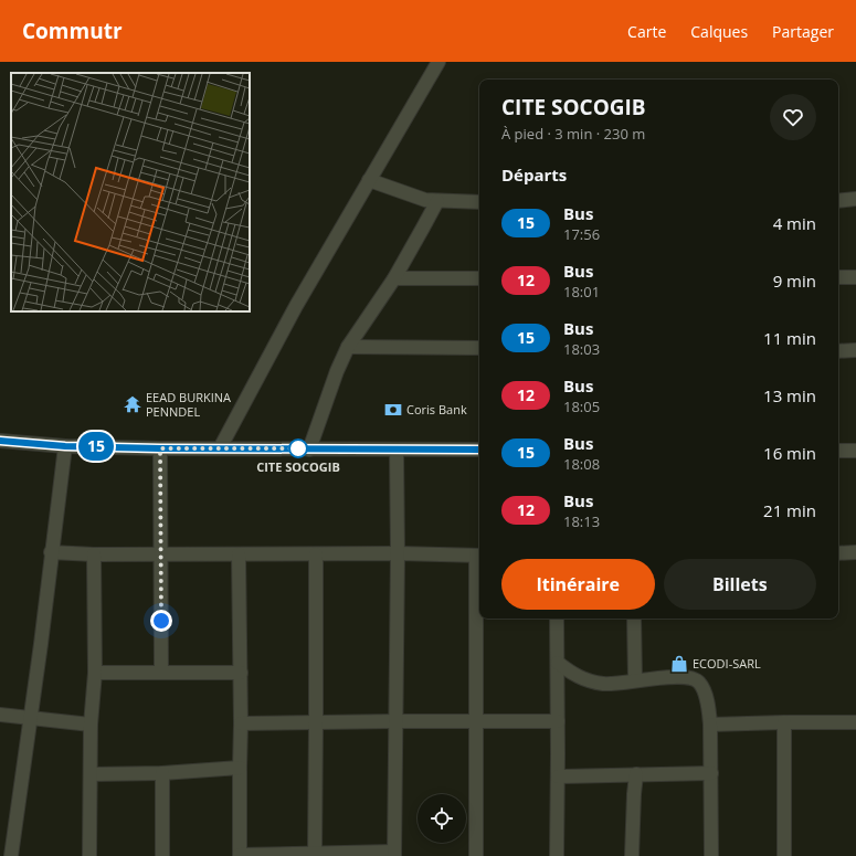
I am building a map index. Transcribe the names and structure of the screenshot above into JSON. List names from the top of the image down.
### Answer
{
  "places": {
    "temple": ["EEAD BURKINA PENNDEL"],
    "bank": ["Coris Bank"],
    "other": ["CITE SOCOGIB"],
    "shop": ["ECODI-SARL"]
  },
  "lines": ["bus line 15"],
  "page": {
    "header": "Commutr",
    "nav": ["Carte", "Calques", "Partager"],
    "on_map": "15",
    "heading": [
      ["CITE SOCOGIB", "À pied · 3 min · 230 m"],
      "Départs"
    ],
    "list": [
      {
        "mark": "15",
        "name": "Bus",
        "note": "17:56",
        "value": "4 min"
      },
      {
        "mark": "12",
        "name": "Bus",
        "note": "18:01",
        "value": "9 min"
      },
      {
        "mark": "15",
        "name": "Bus",
        "note": "18:03",
        "value": "11 min"
      },
      {
        "mark": "12",
        "name": "Bus",
        "note": "18:05",
        "value": "13 min"
      },
      {
        "mark": "15",
        "name": "Bus",
        "note": "18:08",
        "value": "16 min"
      },
      {
        "mark": "12",
        "name": "Bus",
        "note": "18:13",
        "value": "21 min"
      }
    ],
    "buttons": ["Itinéraire", "Billets"]
  }
}
